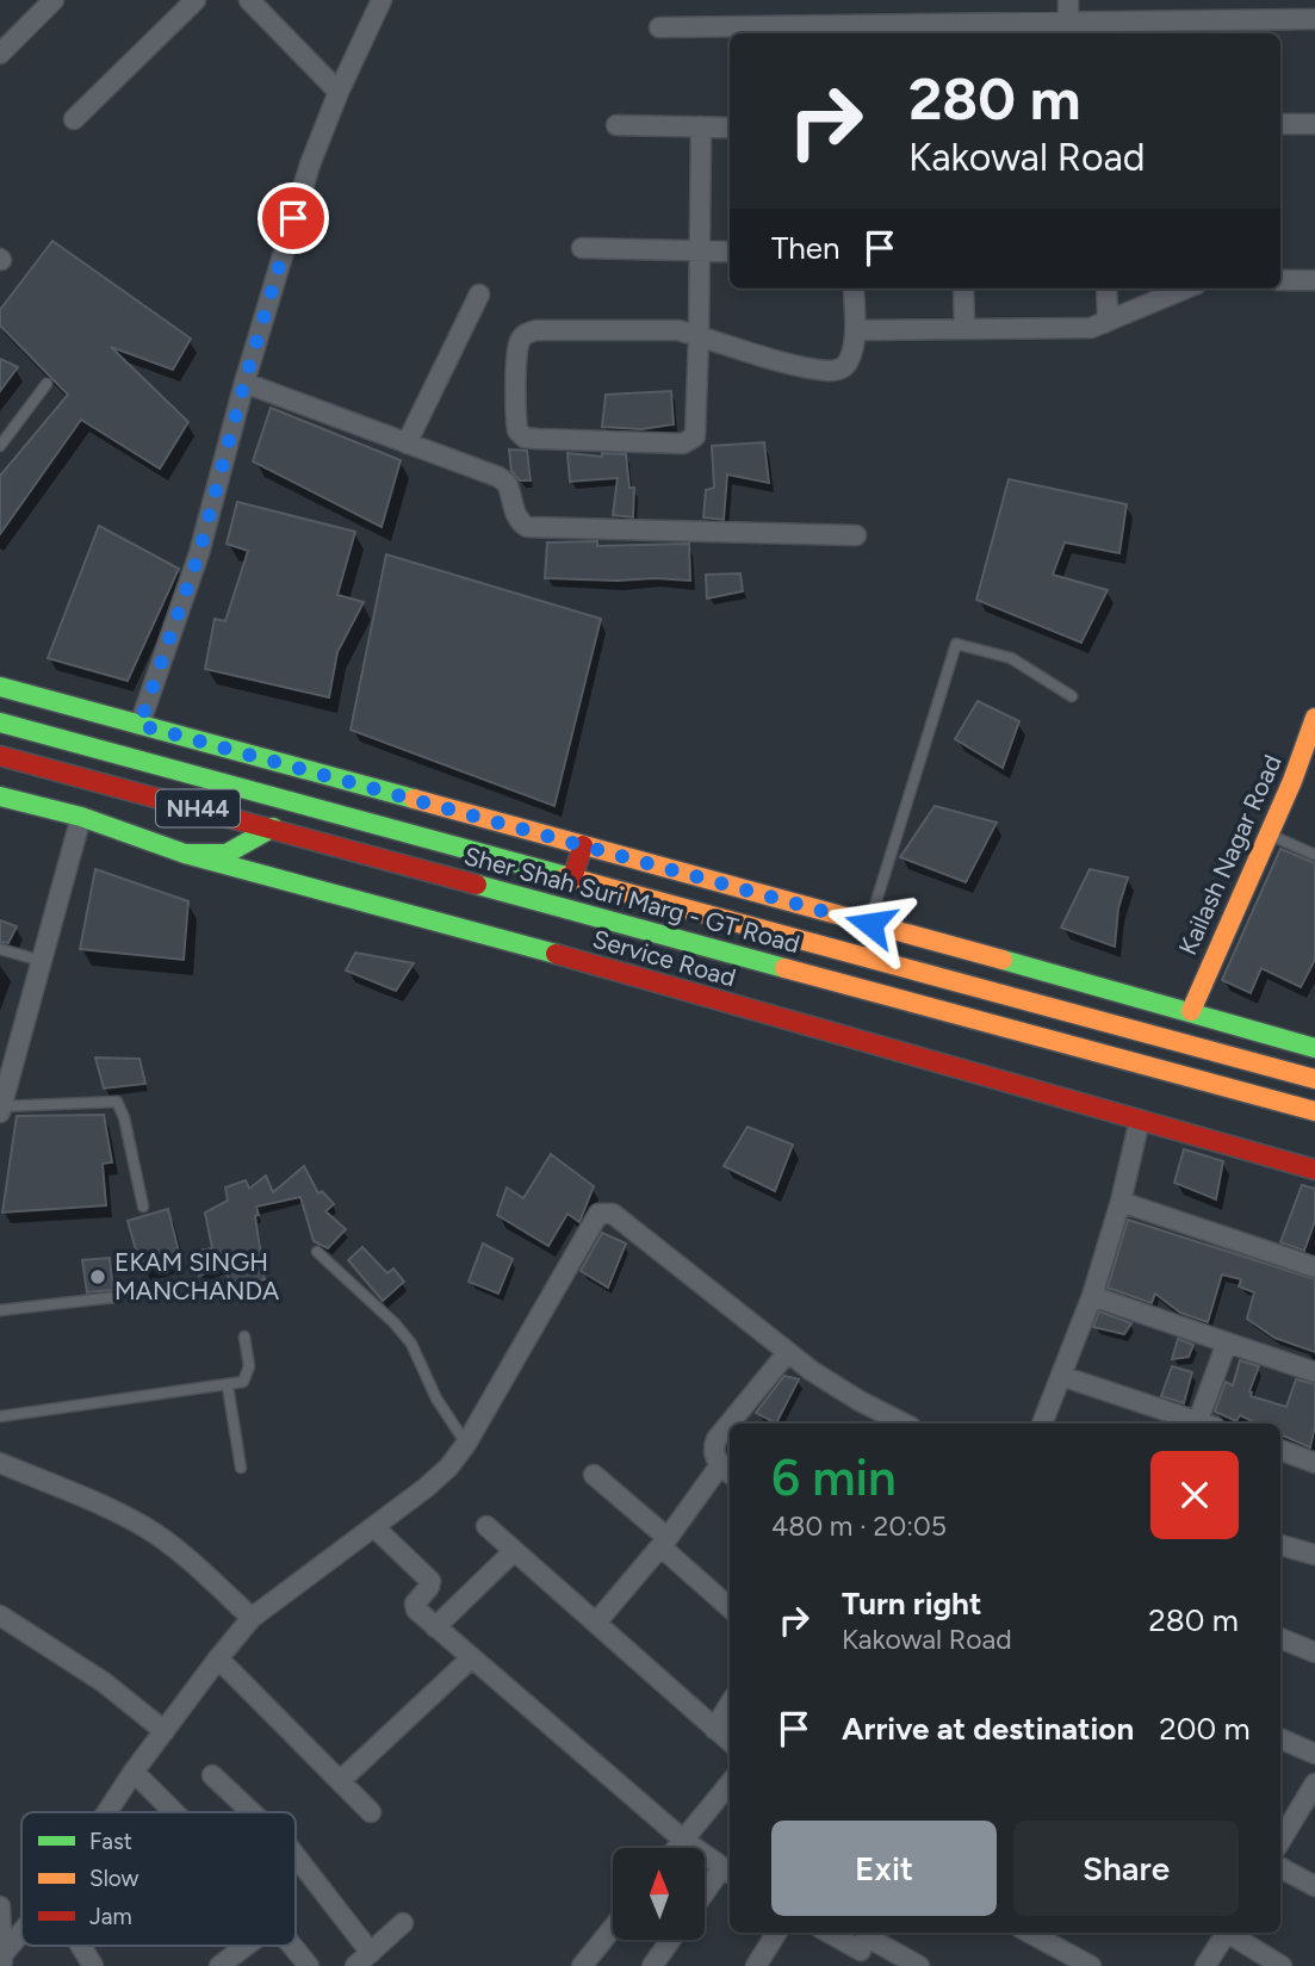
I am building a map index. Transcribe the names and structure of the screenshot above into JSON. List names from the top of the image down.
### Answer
{
  "streets": {
    "main road": [
      "NH44",
      "Kailash Nagar Road",
      "Sher Shah Suri Marg - GT Road",
      "Service Road"
    ]
  },
  "crossings": [
    ["NH44", "Sher Shah Suri Marg - GT Road"]
  ],
  "places": ["EKAM SINGH MANCHANDA"],
  "legend": ["Fast", "Slow", "Jam"],
  "north": "top",
  "page": {
    "turn": ["280 m", "Kakowal Road"],
    "then": "Then",
    "heading": ["6 min", "480 m · 20:05"],
    "list": [
      {
        "name": "Turn right",
        "note": "Kakowal Road",
        "value": "280 m"
      },
      {
        "name": "Arrive at destination",
        "value": "200 m"
      }
    ],
    "buttons": ["Exit", "Share"]
  }
}
